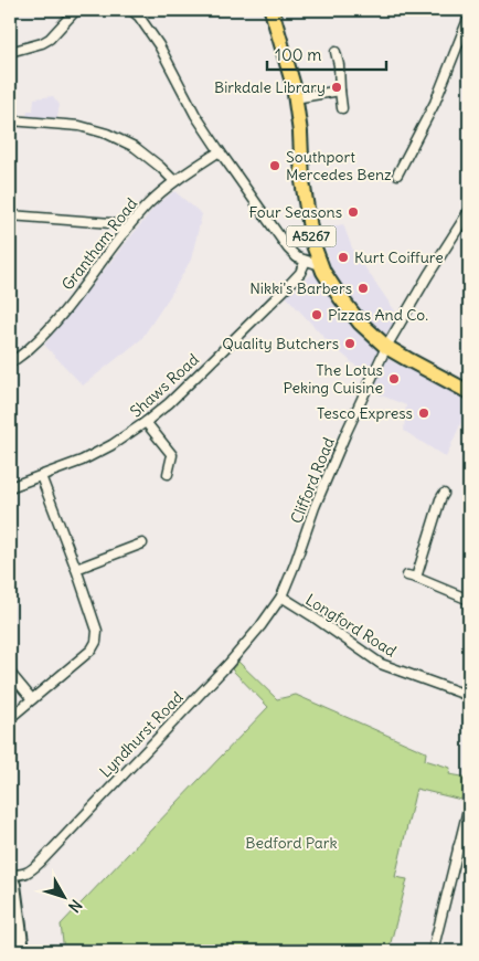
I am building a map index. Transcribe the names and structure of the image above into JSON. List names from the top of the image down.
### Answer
{
  "streets": {
    "main road": ["A5267"],
    "street": [
      "Grantham Road",
      "Shaws Road",
      "Clifford Road",
      "Longford Road",
      "Lyndhurst Road"
    ]
  },
  "crossings": [
    ["A5267", "Clifford Road"],
    ["Clifford Road", "Longford Road"],
    ["Clifford Road", "Lyndhurst Road"],
    ["Longford Road", "Lyndhurst Road"]
  ],
  "parks": ["Bedford Park"],
  "places": [
    "Birkdale Library",
    "Southport Mercedes Benz",
    "Four Seasons",
    "Kurt Coiffure",
    "Nikki's Barbers",
    "Pizzas And Co.",
    "Quality Butchers",
    "The Lotus Peking Cuisine",
    "Tesco Express"
  ],
  "scale_bar": "100 m",
  "north": "bottom right"
}
